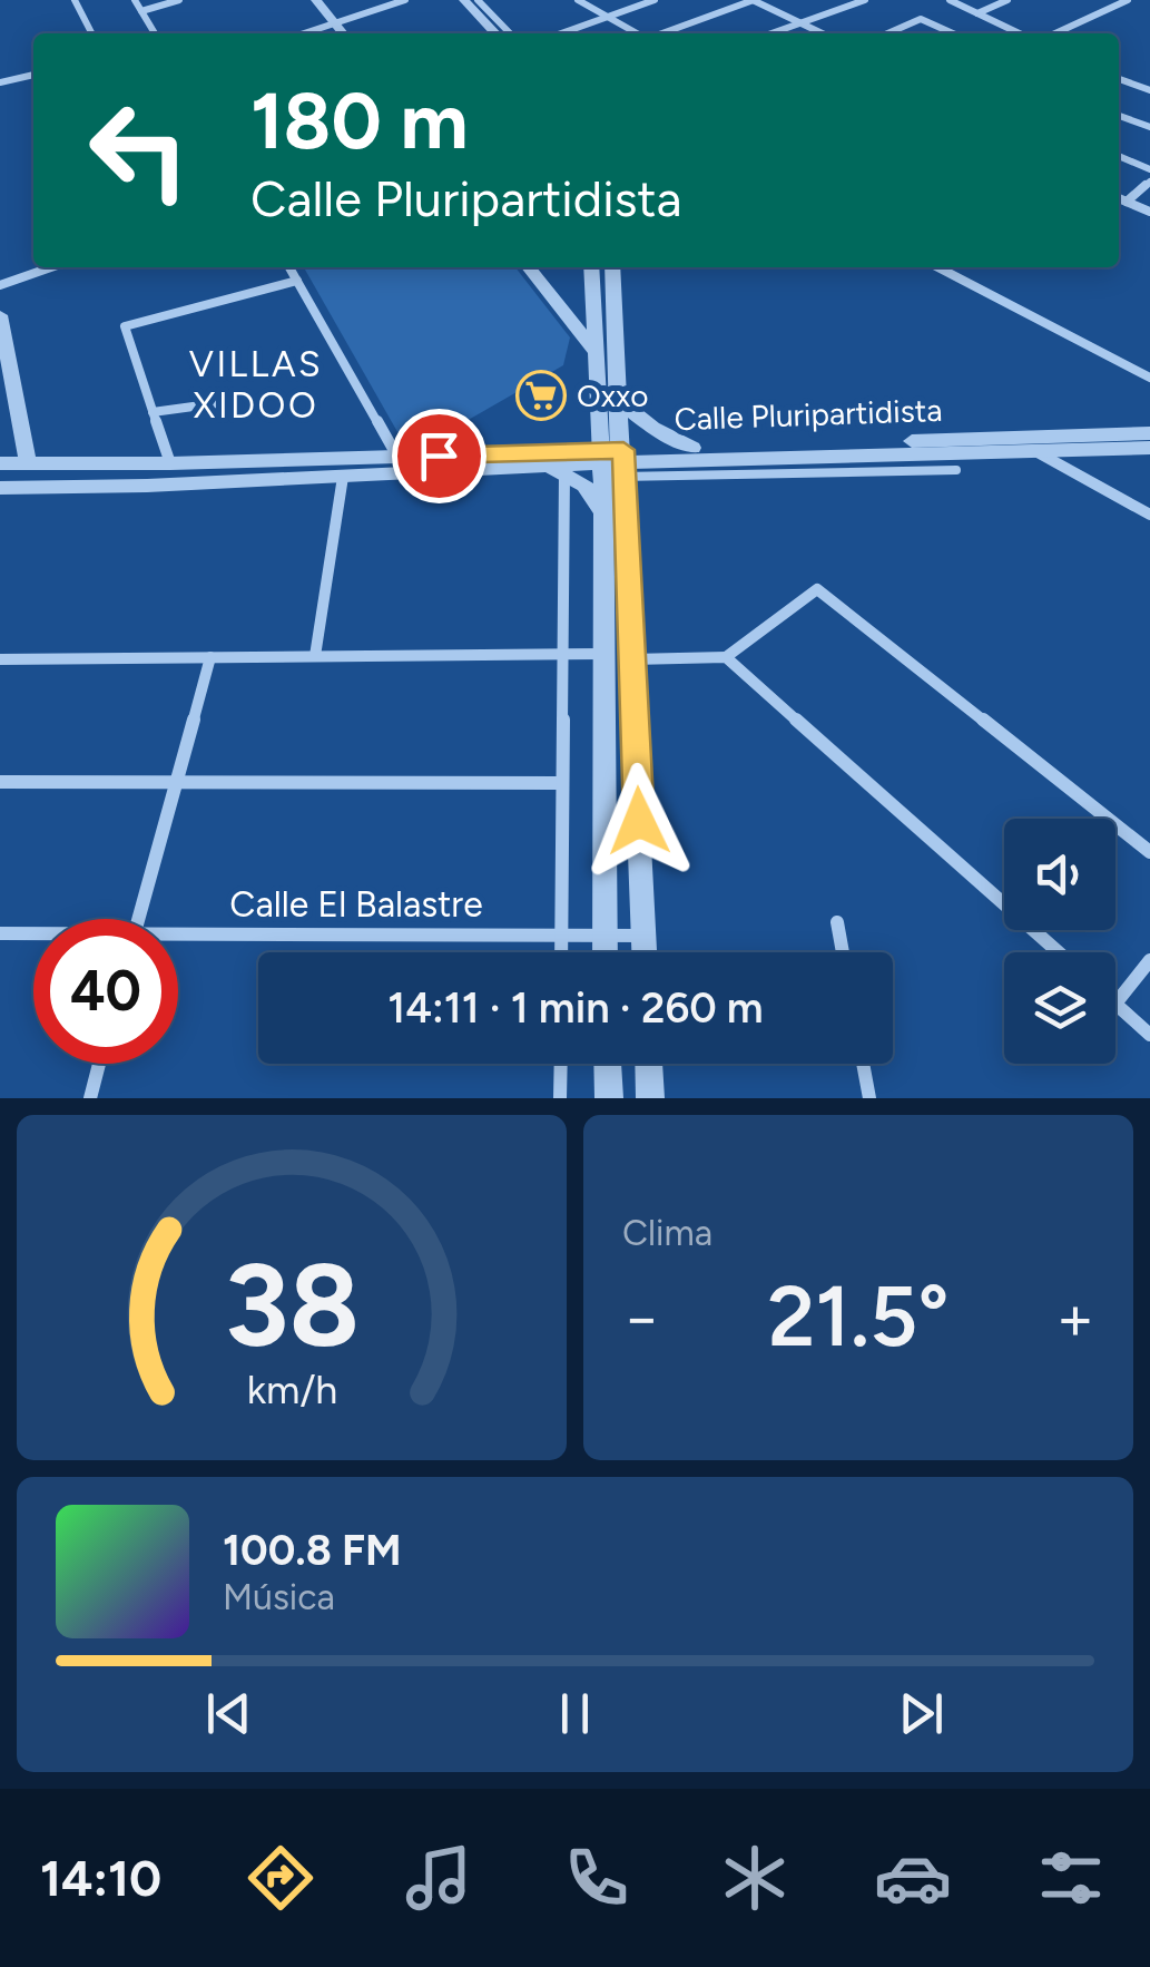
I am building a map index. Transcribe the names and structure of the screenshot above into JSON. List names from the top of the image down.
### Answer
{
  "streets": {
    "street": ["Calle Pluripartidista", "Calle El Balastre"]
  },
  "districts": ["VILLAS XIDOO"],
  "places": {
    "supermarket": ["Oxxo"]
  },
  "page": {
    "turn": ["180 m", "Calle Pluripartidista"],
    "limit": "40",
    "trip": "14:11 · 1 min · 260 m",
    "tile": "Clima",
    "heat": ["−", "21.5°", "+"],
    "song": ["100.8 FM", "Música"],
    "tabs": "14:10",
    "gauge": ["38", "km/h"]
  }
}
